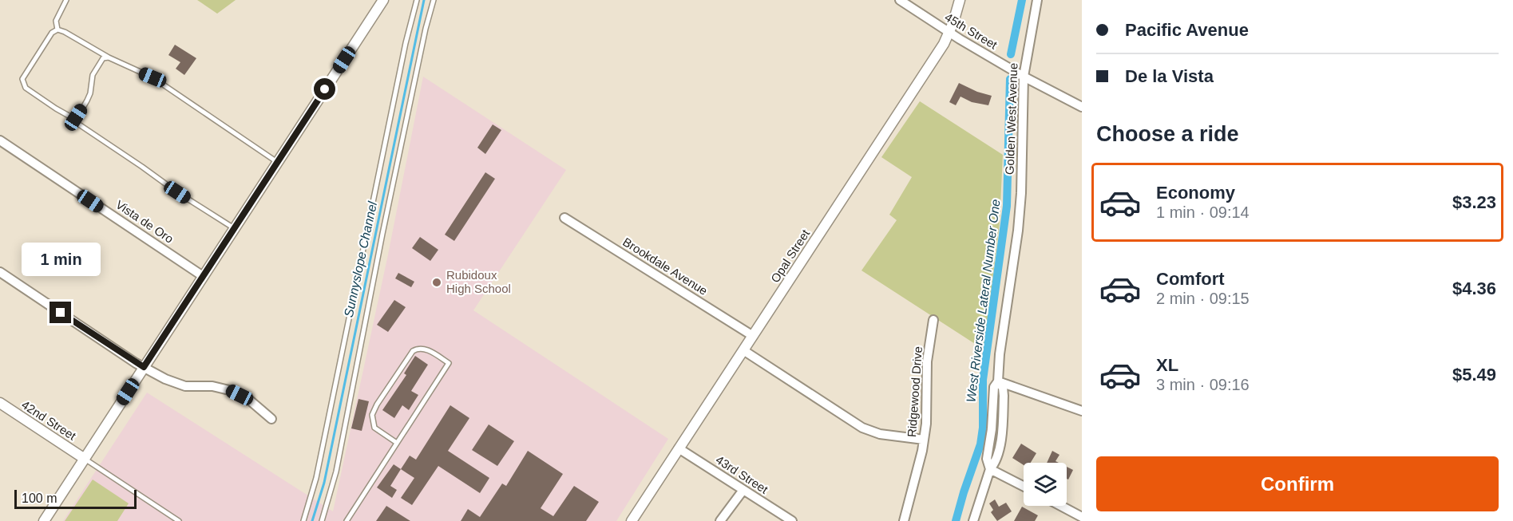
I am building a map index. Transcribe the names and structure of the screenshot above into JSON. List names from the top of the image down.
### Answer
{
  "streets": {
    "street": [
      "45th Street",
      "Golden West Avenue",
      "Vista de Oro",
      "Opal Street",
      "Brookdale Avenue",
      "Ridgewood Drive",
      "42nd Street",
      "43rd Street"
    ]
  },
  "crossings": [
    ["45th Street", "Golden West Avenue"],
    ["45th Street", "Opal Street"],
    ["Opal Street", "Brookdale Avenue"],
    ["Opal Street", "43rd Street"]
  ],
  "water": ["Sunnyslope Channel", "West Riverside Lateral Number One"],
  "places": ["Rubidoux High School"],
  "scale_bar": "100 m",
  "page": {
    "banner": ["Pacific Avenue", "De la Vista"],
    "heading": "Choose a ride",
    "list": [
      {
        "name": "Economy",
        "note": "1 min · 09:14",
        "value": "$3.23"
      },
      {
        "name": "Comfort",
        "note": "2 min · 09:15",
        "value": "$4.36"
      },
      {
        "name": "XL",
        "note": "3 min · 09:16",
        "value": "$5.49"
      }
    ],
    "bubble": "1 min",
    "buttons": "Confirm",
    "scale": "100 m"
  }
}
